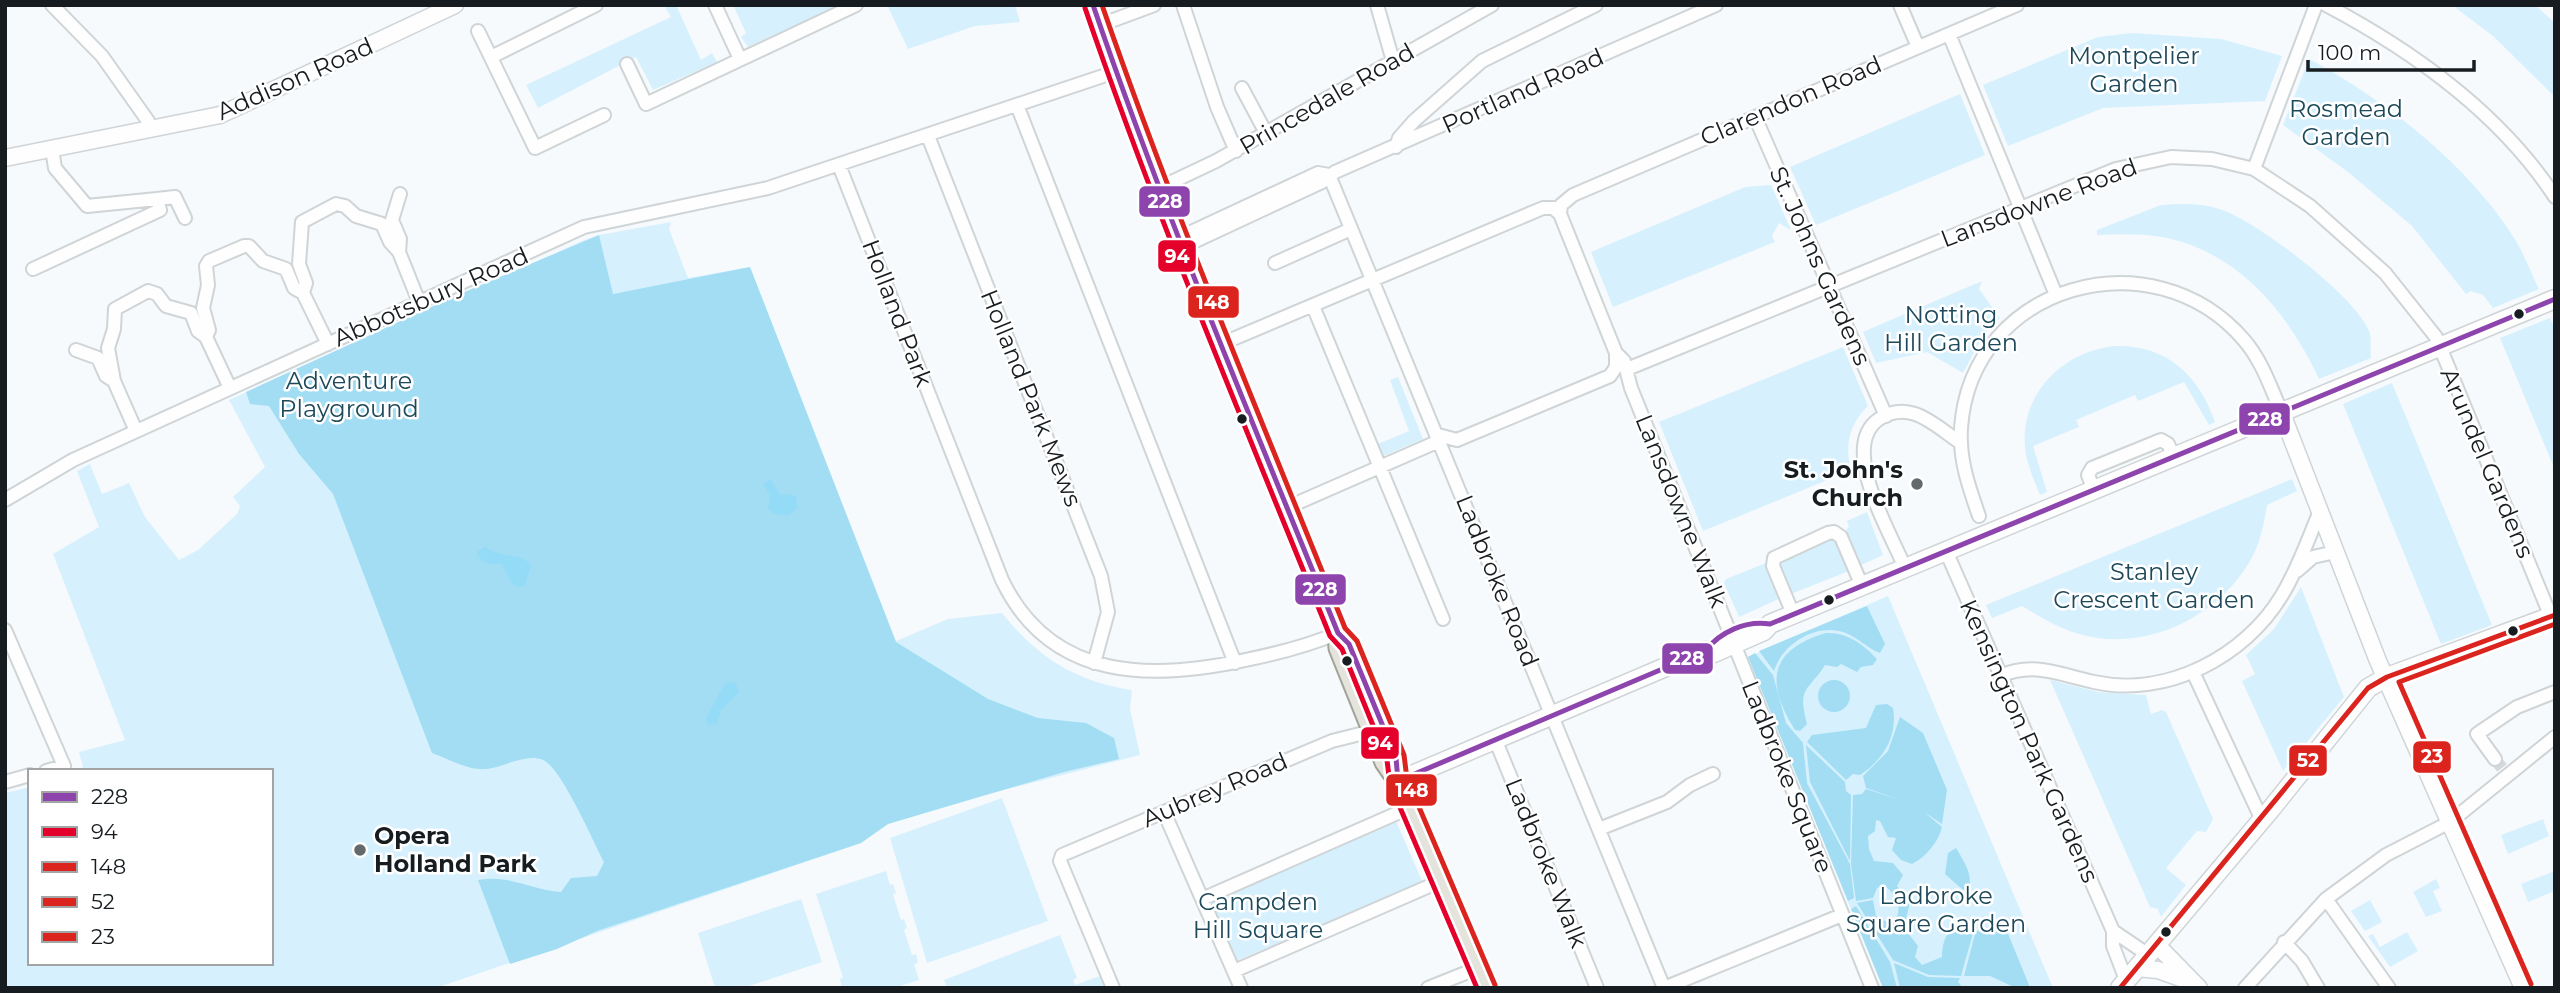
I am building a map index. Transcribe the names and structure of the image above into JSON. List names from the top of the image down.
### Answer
{
  "streets": {
    "street": [
      "Addison Road",
      "Portland Road",
      "Princedale Road",
      "Clarendon Road",
      "Lansdowne Road",
      "St. Johns Gardens",
      "Abbotsbury Road",
      "Holland Park",
      "Holland Park Mews",
      "Arundel Gardens",
      "Lansdowne Walk",
      "Ladbroke Road",
      "Kensington Park Gardens",
      "Ladbroke Square",
      "Aubrey Road",
      "Ladbroke Walk"
    ]
  },
  "crossings": [
    ["Portland Road", "Ladbroke Road"],
    ["Clarendon Road", "St. Johns Gardens"],
    ["Clarendon Road", "Lansdowne Walk"],
    ["Lansdowne Road", "St. Johns Gardens"],
    ["Lansdowne Road", "Arundel Gardens"],
    ["Lansdowne Road", "Lansdowne Walk"],
    ["Abbotsbury Road", "Holland Park"],
    ["Holland Park", "Holland Park Mews"],
    ["Lansdowne Walk", "Ladbroke Square"]
  ],
  "parks": [
    "Montpelier Garden",
    "Rosmead Garden",
    "Notting Hill Garden",
    "Adventure Playground",
    "Stanley Crescent Garden",
    "Ladbroke Square Garden",
    "Campden Hill Square"
  ],
  "places": ["St. John's Church", "Opera Holland Park"],
  "lines": [
    "transit line 228",
    "transit line 148",
    "transit line 94",
    "transit line 52",
    "transit line 23"
  ],
  "legend": [
    "228",
    "94",
    "148",
    "52",
    "23"
  ],
  "scale_bar": "100 m"
}
